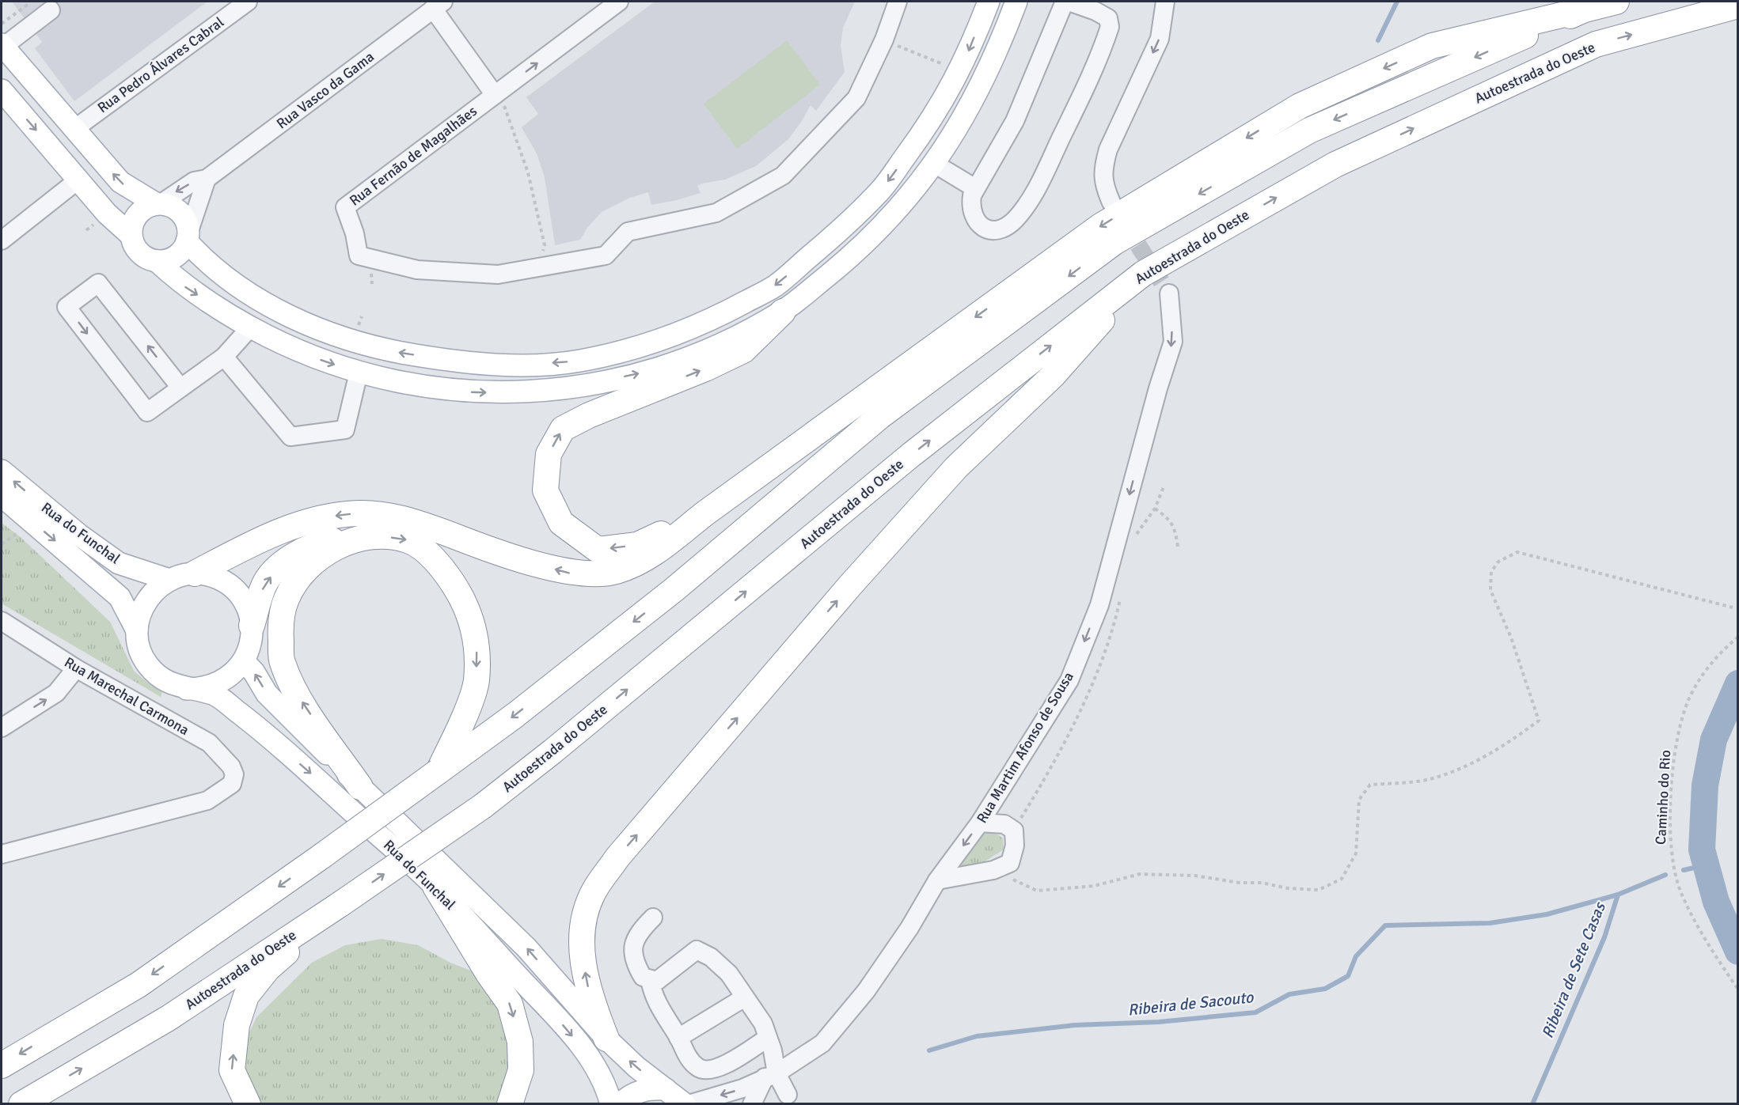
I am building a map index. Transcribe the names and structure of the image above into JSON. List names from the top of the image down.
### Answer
{
  "streets": {
    "highway": ["Autoestrada do Oeste"],
    "main road": ["Rua do Funchal"],
    "street": [
      "Rua Pedro Álvares Cabral",
      "Rua Vasco da Gama",
      "Rua Fernão de Magalhães",
      "Rua Marechal Carmona",
      "Rua Martim Afonso de Sousa"
    ],
    "path": ["Caminho do Rio"]
  },
  "one_way": ["Rua Martim Afonso de Sousa"],
  "water": ["Ribeira de Sete Casas", "Ribeira de Sacouto"]
}
